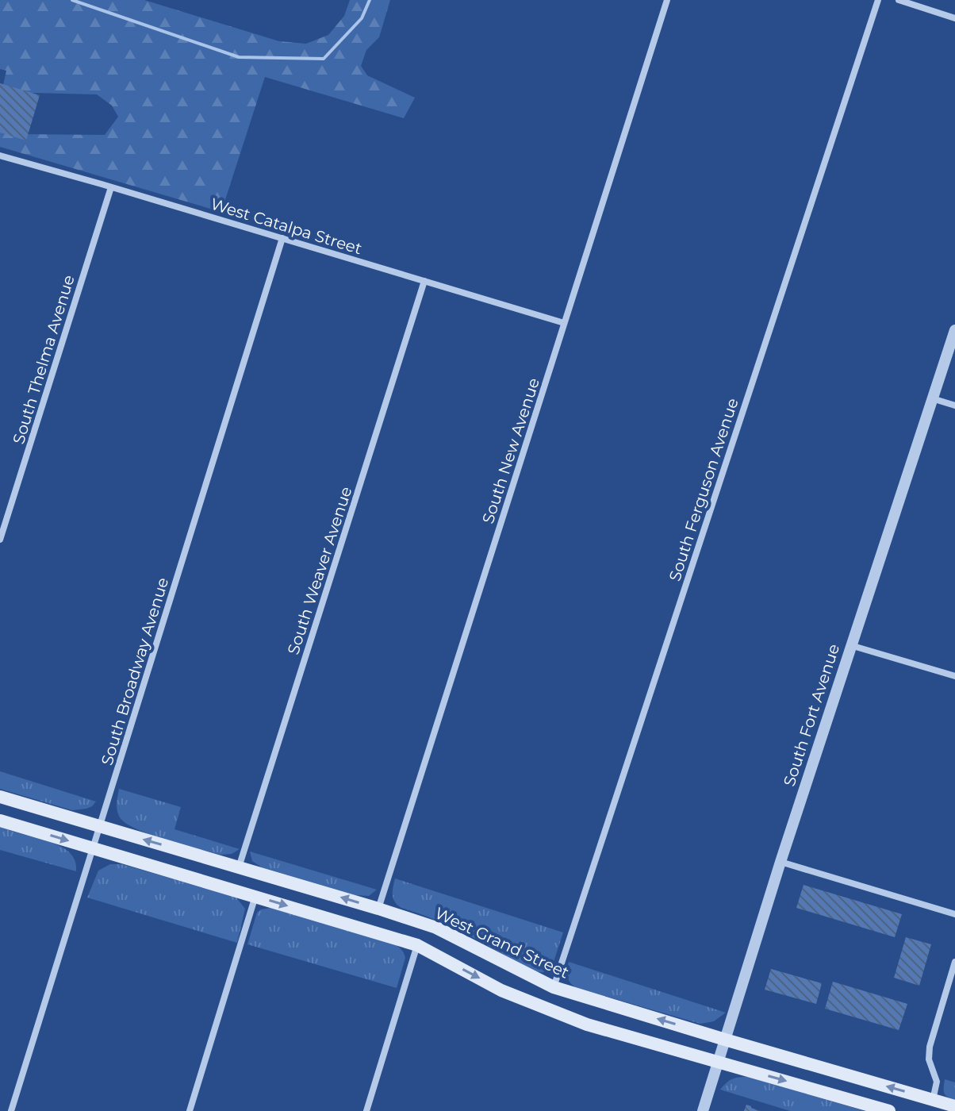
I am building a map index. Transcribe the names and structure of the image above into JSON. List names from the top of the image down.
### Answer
{
  "streets": {
    "main road": ["West Grand Street"],
    "street": [
      "West Catalpa Street",
      "South Thelma Avenue",
      "South New Avenue",
      "South Ferguson Avenue",
      "South Weaver Avenue",
      "South Broadway Avenue",
      "South Fort Avenue"
    ]
  },
  "crossings": [
    ["West Catalpa Street", "South Thelma Avenue"],
    ["West Catalpa Street", "South New Avenue"],
    ["West Catalpa Street", "South Weaver Avenue"],
    ["West Catalpa Street", "South Broadway Avenue"],
    ["South New Avenue", "West Grand Street"],
    ["South Ferguson Avenue", "West Grand Street"],
    ["South Weaver Avenue", "West Grand Street"],
    ["South Broadway Avenue", "West Grand Street"],
    ["South Fort Avenue", "West Grand Street"]
  ]
}
